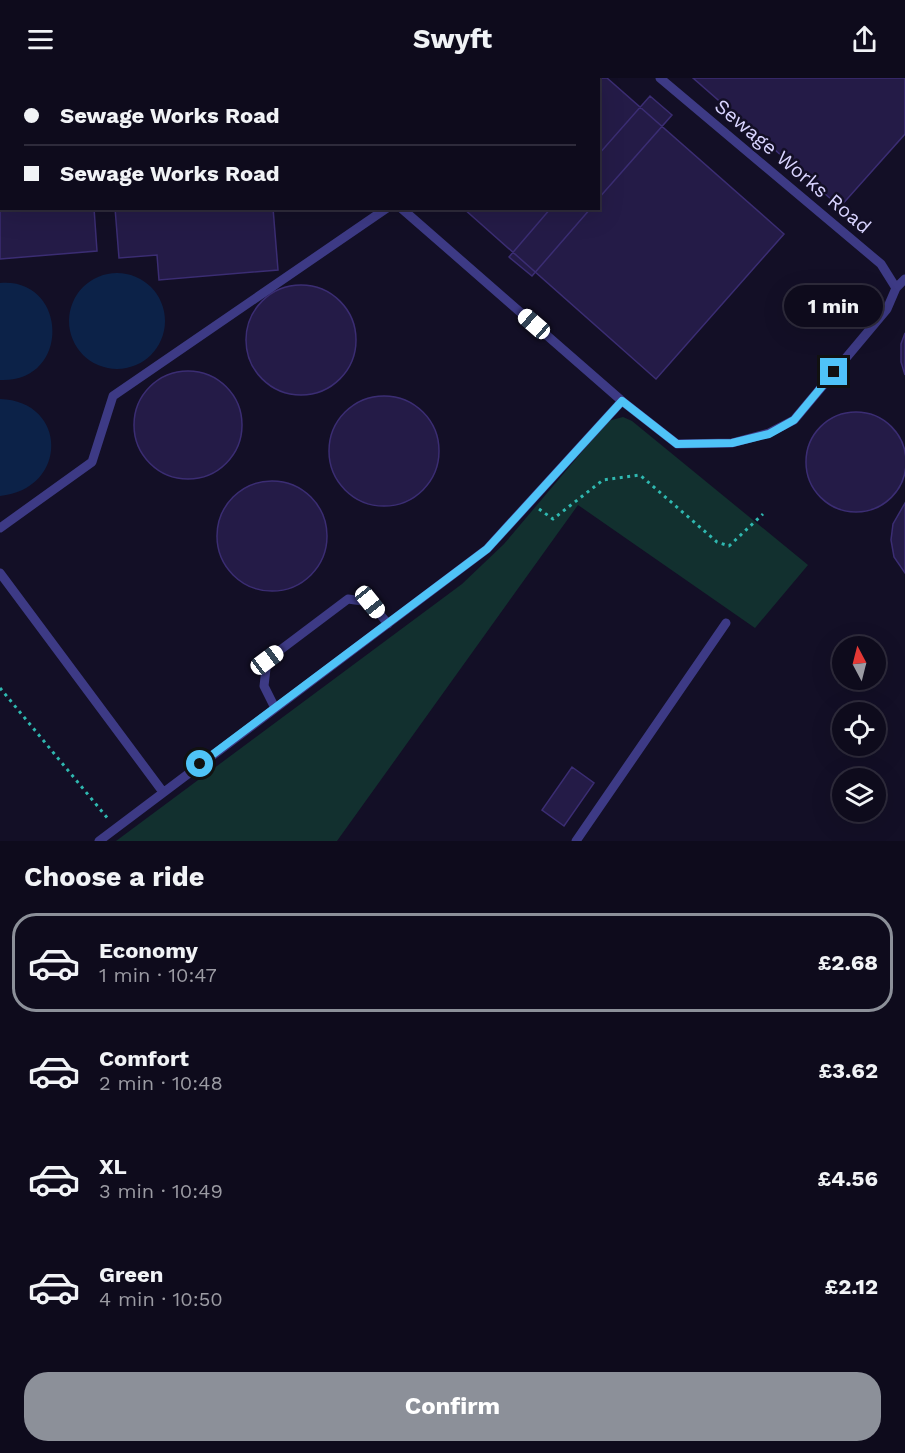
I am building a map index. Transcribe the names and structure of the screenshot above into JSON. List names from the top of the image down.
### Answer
{
  "streets": {
    "lane": ["Sewage Works Road"]
  },
  "north": "top",
  "page": {
    "header": "Swyft",
    "banner": ["Sewage Works Road", "Sewage Works Road"],
    "bubble": "1 min",
    "heading": "Choose a ride",
    "list": [
      {
        "name": "Economy",
        "note": "1 min · 10:47",
        "value": "£2.68"
      },
      {
        "name": "Comfort",
        "note": "2 min · 10:48",
        "value": "£3.62"
      },
      {
        "name": "XL",
        "note": "3 min · 10:49",
        "value": "£4.56"
      },
      {
        "name": "Green",
        "note": "4 min · 10:50",
        "value": "£2.12"
      }
    ],
    "buttons": "Confirm"
  }
}
